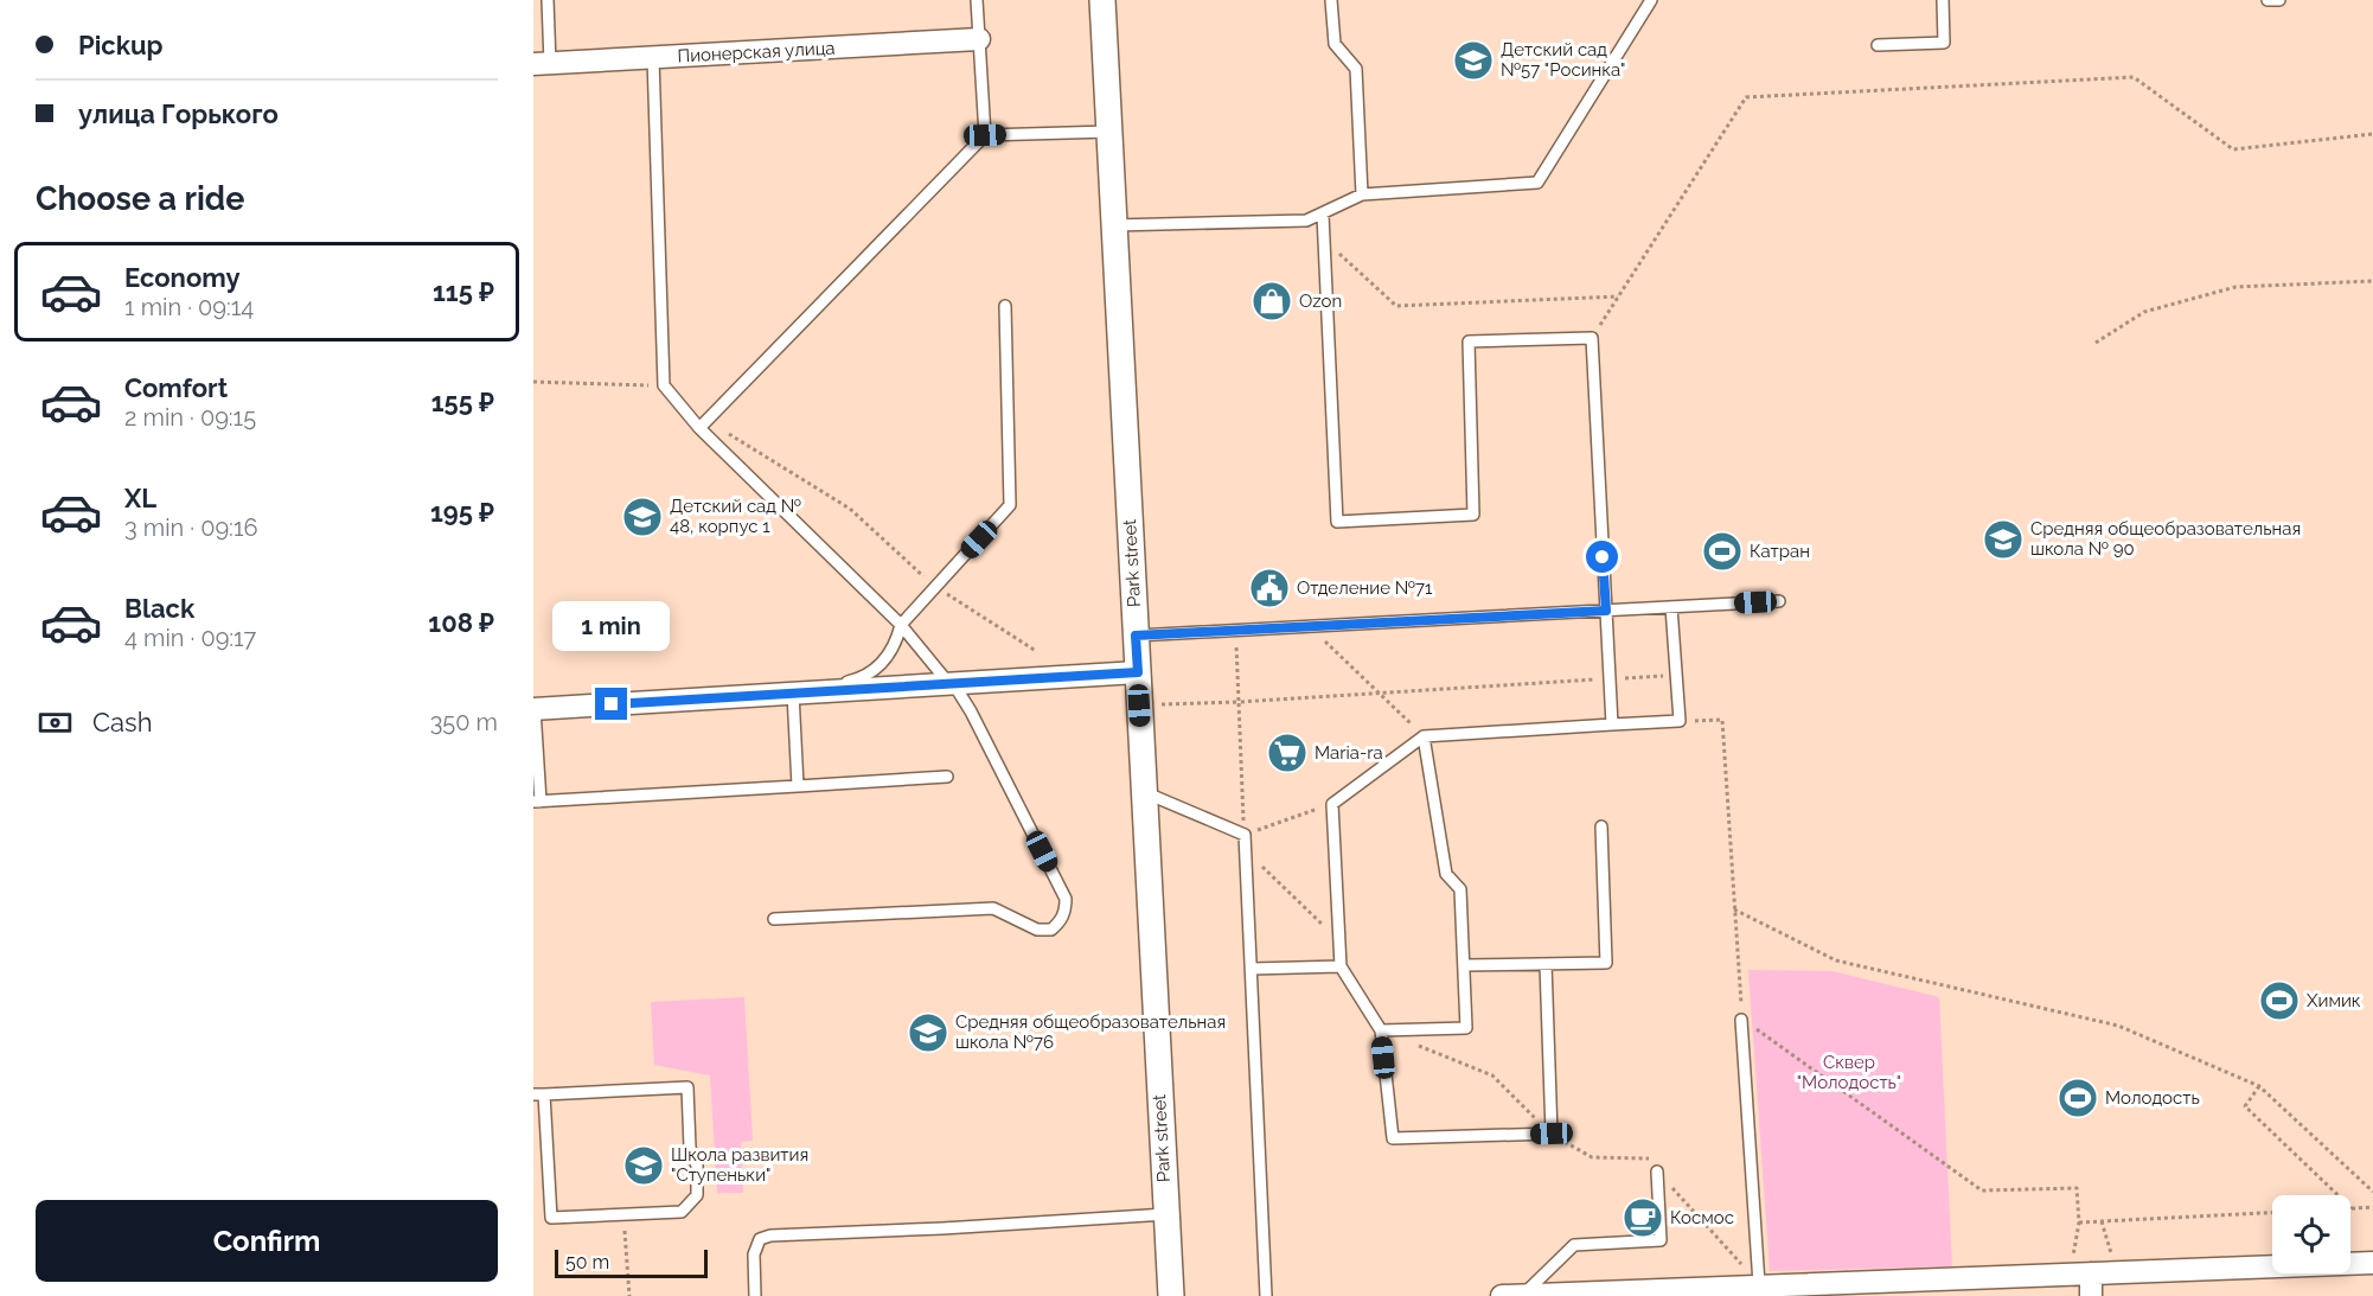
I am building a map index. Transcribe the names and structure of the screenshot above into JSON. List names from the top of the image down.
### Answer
{
  "streets": {
    "street": ["Пионерская улица", "Park street"]
  },
  "parks": ["Сквер \"Молодость\""],
  "places": {
    "school or university": [
      "Детский сад №57 \"Росинка\"",
      "Детский сад № 48, корпус 1",
      "Средняя общеобразовательная школа № 90",
      "Средняя общеобразовательная школа №76",
      "Школа развития \"Ступеньки\""
    ],
    "shop": ["Ozon"],
    "sports": ["Катран", "Химик", "Молодость"],
    "public building": ["Отделение №71"],
    "supermarket": ["Maria-ra"],
    "cafe": ["Космос"]
  },
  "scale_bar": "50 m",
  "page": {
    "banner": ["Pickup", "улица Горького"],
    "heading": "Choose a ride",
    "list": [
      {
        "name": "Economy",
        "note": "1 min · 09:14",
        "value": "115 ₽"
      },
      {
        "name": "Comfort",
        "note": "2 min · 09:15",
        "value": "155 ₽"
      },
      {
        "name": "XL",
        "note": "3 min · 09:16",
        "value": "195 ₽"
      },
      {
        "name": "Black",
        "note": "4 min · 09:17",
        "value": "108 ₽"
      }
    ],
    "bubble": "1 min",
    "pay": ["Cash", "350 m"],
    "buttons": "Confirm",
    "scale": "50 m"
  }
}
